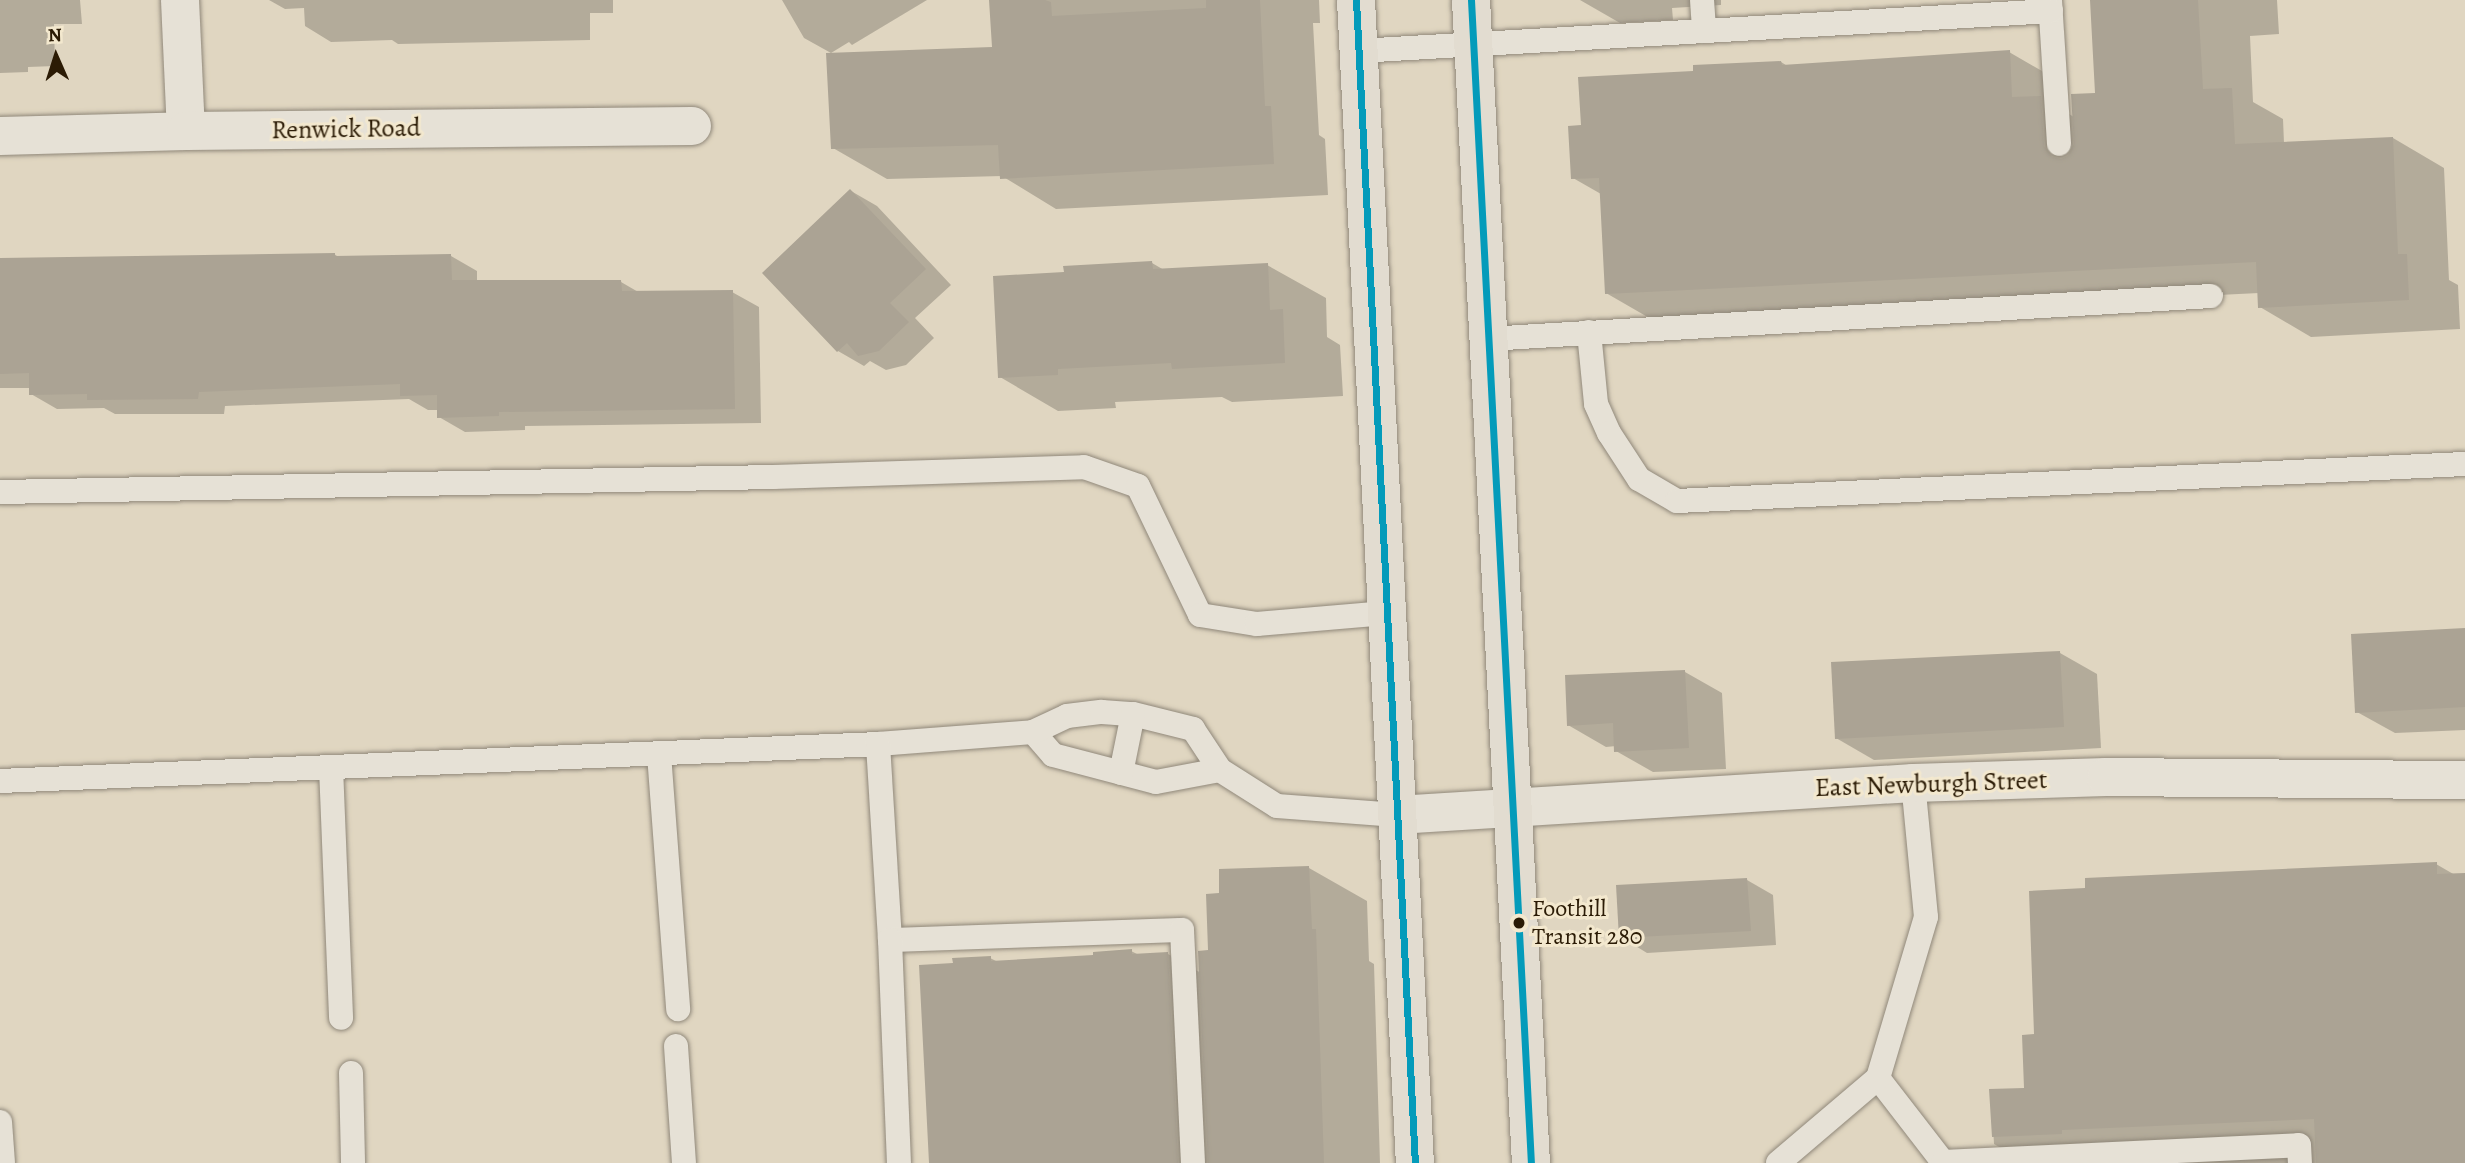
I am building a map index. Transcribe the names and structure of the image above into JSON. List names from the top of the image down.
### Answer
{
  "streets": {
    "street": ["Renwick Road", "East Newburgh Street"]
  },
  "places": ["Foothill Transit 280"],
  "lines": ["transit line 280"],
  "north": "top"
}
